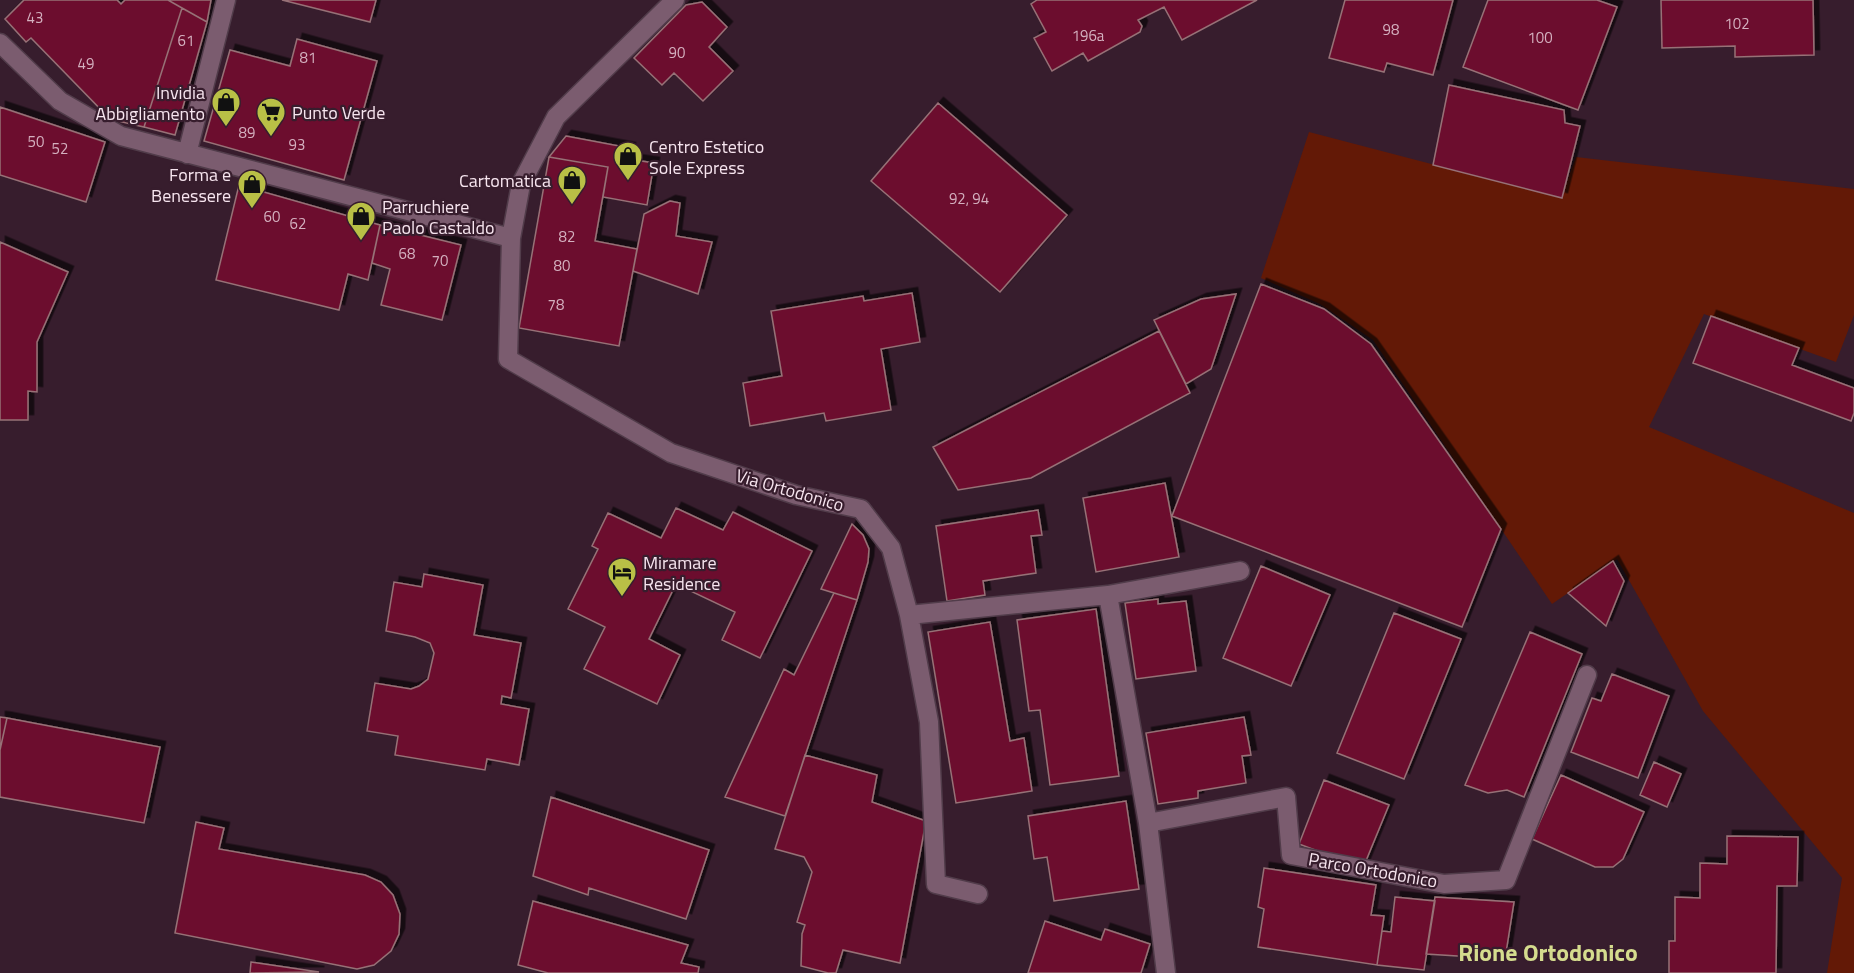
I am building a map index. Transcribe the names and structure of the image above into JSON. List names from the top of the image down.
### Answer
{
  "streets": {
    "street": ["Via Ortodonico", "Parco Ortodonico"]
  },
  "districts": ["Rione Ortodonico"],
  "places": {
    "shop": [
      "Invidia Abbigliamento",
      "Centro Estetico Sole Express",
      "Cartomatica",
      "Forma e Benessere",
      "Parruchiere Paolo Castaldo"
    ],
    "supermarket": ["Punto Verde"],
    "hotel": ["Miramare Residence"]
  },
  "house_numbers": [
    "43",
    "102",
    "98",
    "196a",
    "100",
    "61",
    "90",
    "81",
    "49",
    "89",
    "50",
    "93",
    "52",
    "92, 94",
    "60",
    "62",
    "82",
    "68",
    "70",
    "80",
    "78"
  ]
}
